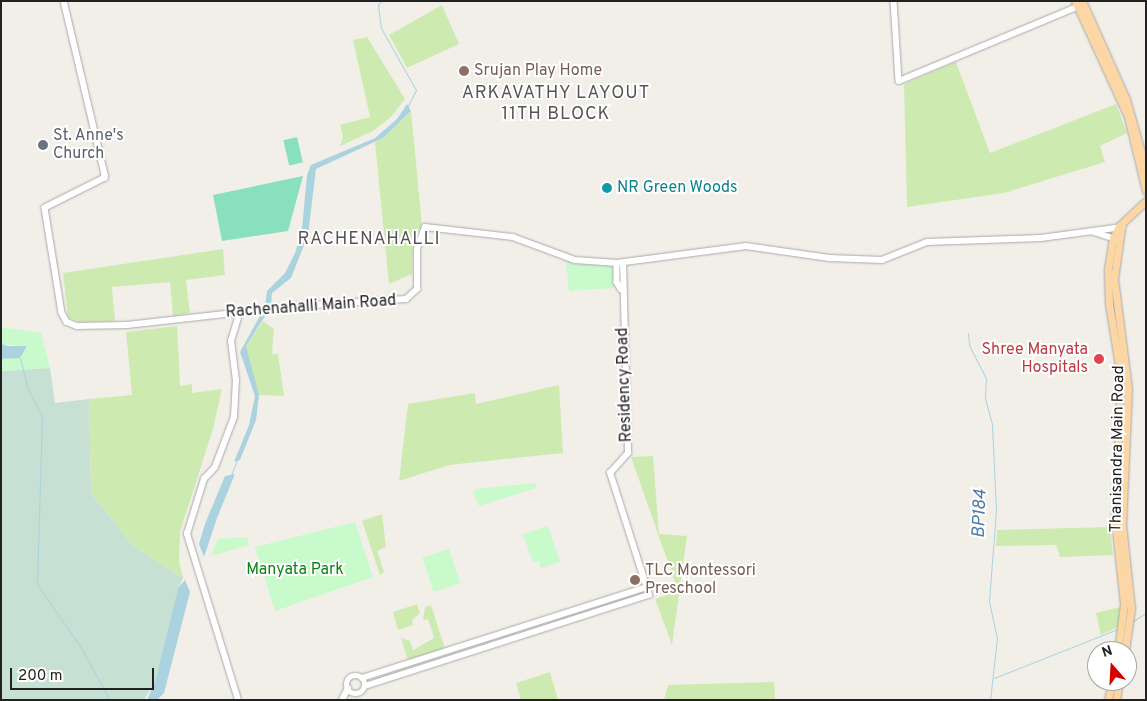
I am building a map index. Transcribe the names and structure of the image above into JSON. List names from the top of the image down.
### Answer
{
  "streets": {
    "main road": ["Thanisandra Main Road"],
    "street": ["Rachenahalli Main Road", "Residency Road"]
  },
  "crossings": [
    ["Rachenahalli Main Road", "Residency Road"],
    ["Rachenahalli Main Road", "Thanisandra Main Road"]
  ],
  "districts": ["ARKAVATHY LAYOUT 11TH BLOCK", "RACHENAHALLI"],
  "water": ["BP184"],
  "parks": ["Manyata Park"],
  "places": [
    "Srujan Play Home",
    "St. Anne's Church",
    "NR Green Woods",
    "Shree Manyata Hospitals",
    "TLC Montessori Preschool"
  ],
  "scale_bar": "200 m",
  "north": "top"
}
